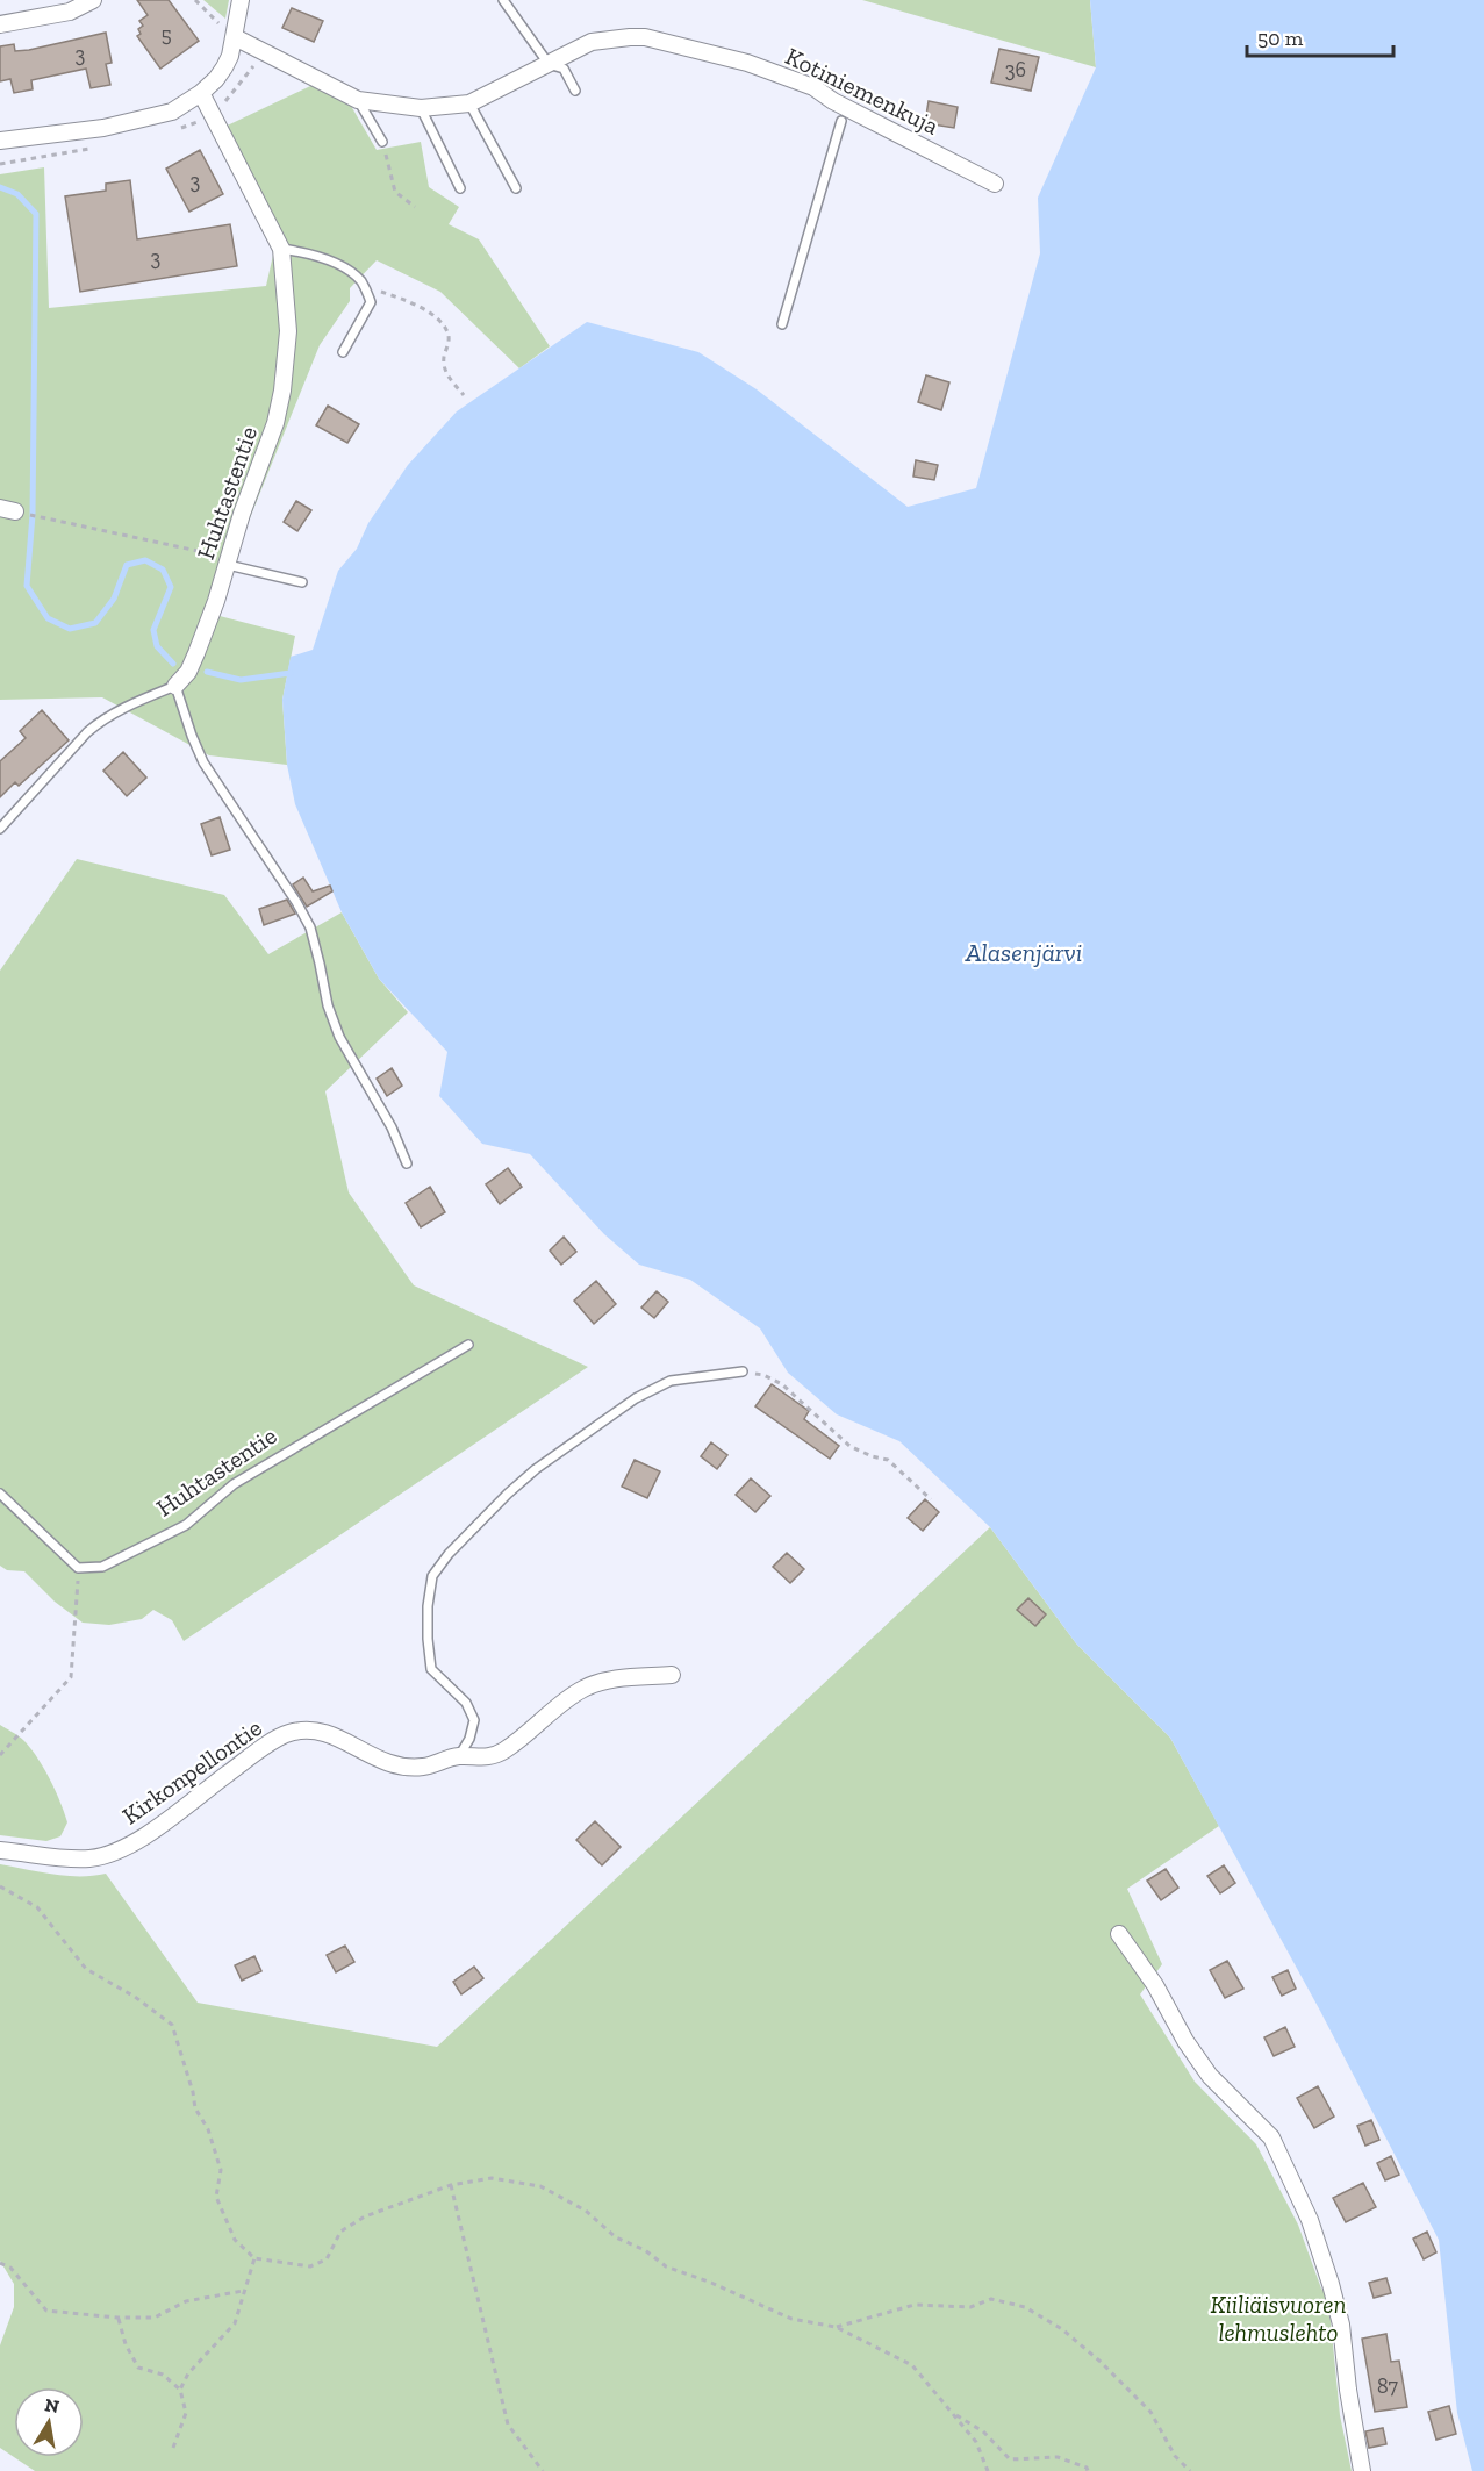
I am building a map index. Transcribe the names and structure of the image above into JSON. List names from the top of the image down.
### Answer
{
  "streets": {
    "street": ["Kotiniemenkuja", "Huhtastentie", "Kirkonpellontie"]
  },
  "water": ["Alasenjärvi"],
  "parks": ["Kiiliäisvuoren lehmuslehto"],
  "house_numbers": [
    "5",
    "3",
    "36",
    "3",
    "3",
    "87"
  ],
  "scale_bar": "50 m",
  "north": "top"
}
